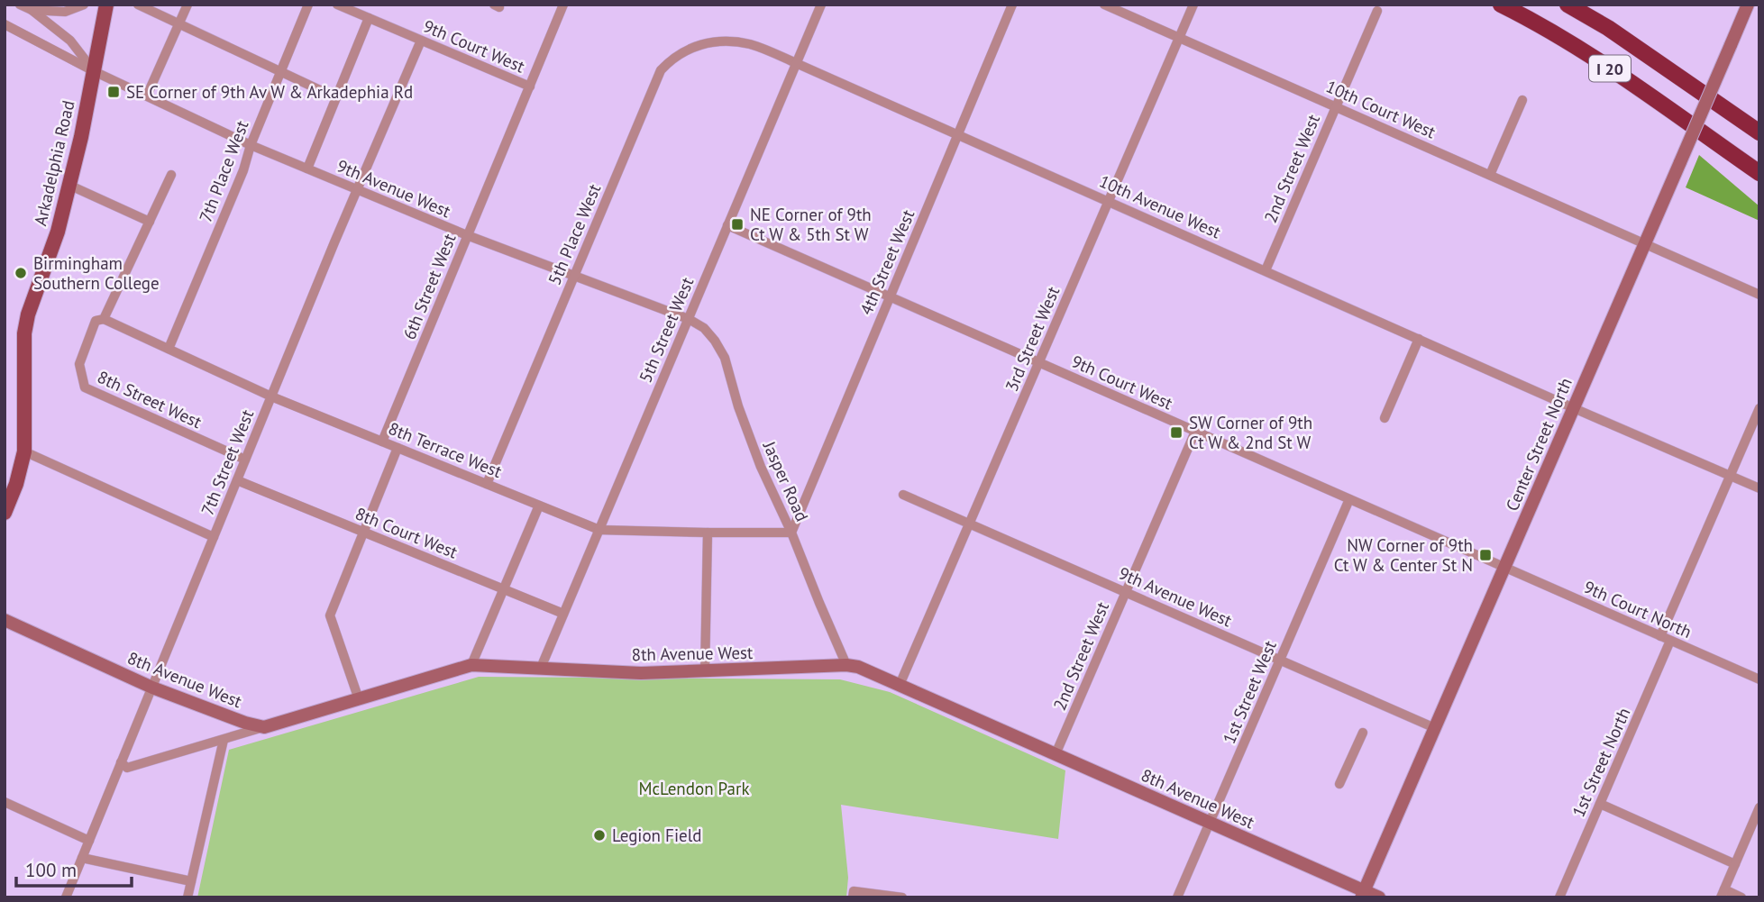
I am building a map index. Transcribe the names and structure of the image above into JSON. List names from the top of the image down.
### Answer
{
  "streets": {
    "highway": ["I 20"],
    "main road": ["Arkadelphia Road", "Center Street North", "8th Avenue West"],
    "street": [
      "9th Court West",
      "10th Court West",
      "2nd Street West",
      "7th Place West",
      "9th Avenue West",
      "10th Avenue West",
      "5th Place West",
      "4th Street West",
      "6th Street West",
      "5th Street West",
      "3rd Street West",
      "8th Street West",
      "8th Terrace West",
      "7th Street West",
      "Jasper Road",
      "8th Court West",
      "9th Court North",
      "1st Street West",
      "1st Street North"
    ]
  },
  "crossings": [
    ["9th Court West", "2nd Street West"],
    ["9th Court West", "4th Street West"],
    ["9th Court West", "6th Street West"],
    ["9th Court West", "5th Street West"],
    ["9th Court West", "3rd Street West"],
    ["9th Court West", "Center Street North"],
    ["9th Court West", "7th Street West"],
    ["9th Court West", "9th Court North"],
    ["9th Court West", "1st Street West"],
    ["10th Court West", "2nd Street West"],
    ["10th Court West", "3rd Street West"],
    ["10th Court West", "Center Street North"],
    ["Arkadelphia Road", "9th Avenue West"],
    ["2nd Street West", "9th Avenue West"],
    ["2nd Street West", "10th Avenue West"],
    ["2nd Street West", "8th Avenue West"],
    ["7th Place West", "9th Avenue West"],
    ["7th Place West", "8th Terrace West"],
    ["9th Avenue West", "5th Place West"],
    ["9th Avenue West", "6th Street West"],
    ["9th Avenue West", "5th Street West"],
    ["9th Avenue West", "3rd Street West"],
    ["9th Avenue West", "Center Street North"],
    ["9th Avenue West", "7th Street West"],
    ["9th Avenue West", "Jasper Road"],
    ["9th Avenue West", "1st Street West"],
    ["10th Avenue West", "5th Place West"],
    ["10th Avenue West", "4th Street West"],
    ["10th Avenue West", "5th Street West"],
    ["10th Avenue West", "3rd Street West"],
    ["10th Avenue West", "Center Street North"],
    ["5th Place West", "8th Terrace West"],
    ["4th Street West", "8th Terrace West"],
    ["4th Street West", "Jasper Road"],
    ["6th Street West", "8th Terrace West"],
    ["5th Street West", "8th Terrace West"],
    ["5th Street West", "Jasper Road"],
    ["5th Street West", "8th Court West"],
    ["5th Street West", "8th Avenue West"],
    ["3rd Street West", "8th Avenue West"],
    ["8th Street West", "8th Terrace West"],
    ["8th Street West", "7th Street West"],
    ["Center Street North", "9th Court North"],
    ["Center Street North", "8th Avenue West"],
    ["8th Terrace West", "7th Street West"],
    ["8th Terrace West", "Jasper Road"],
    ["7th Street West", "8th Court West"],
    ["7th Street West", "8th Avenue West"],
    ["Jasper Road", "8th Avenue West"],
    ["9th Court North", "1st Street North"],
    ["8th Avenue West", "1st Street West"]
  ],
  "parks": ["McLendon Park"],
  "places": {
    "transit": [
      "SE Corner of 9th Av W & Arkadephia Rd",
      "NE Corner of 9th Ct W & 5th St W",
      "SW Corner of 9th Ct W & 2nd St W",
      "NW Corner of 9th Ct W & Center St N"
    ],
    "other": ["Birmingham Southern College", "Legion Field"]
  },
  "scale_bar": "100 m"
}
